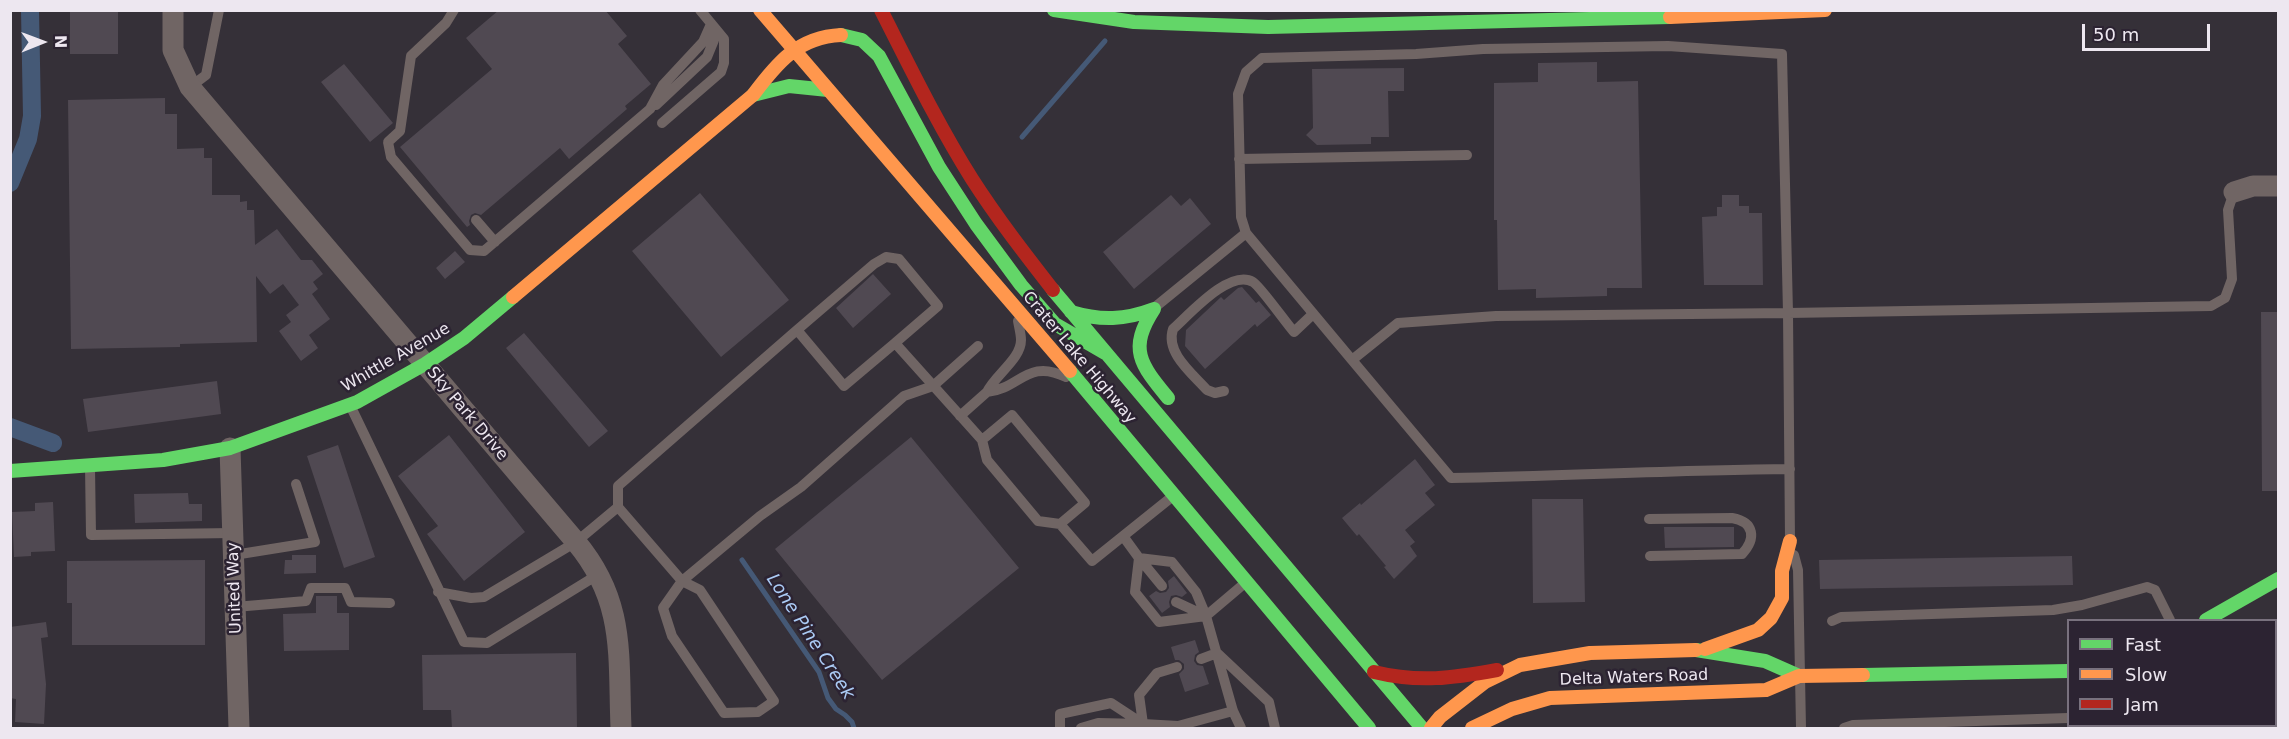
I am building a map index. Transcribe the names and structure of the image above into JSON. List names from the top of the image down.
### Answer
{
  "streets": {
    "main road": ["Whittle Avenue", "Crater Lake Highway", "Delta Waters Road"],
    "street": ["Sky Park Drive", "United Way"]
  },
  "crossings": [
    ["Whittle Avenue", "Sky Park Drive"],
    ["Whittle Avenue", "United Way"]
  ],
  "water": ["Lone Pine Creek"],
  "legend": ["Fast", "Slow", "Jam"],
  "scale_bar": "50 m",
  "north": "right"
}
